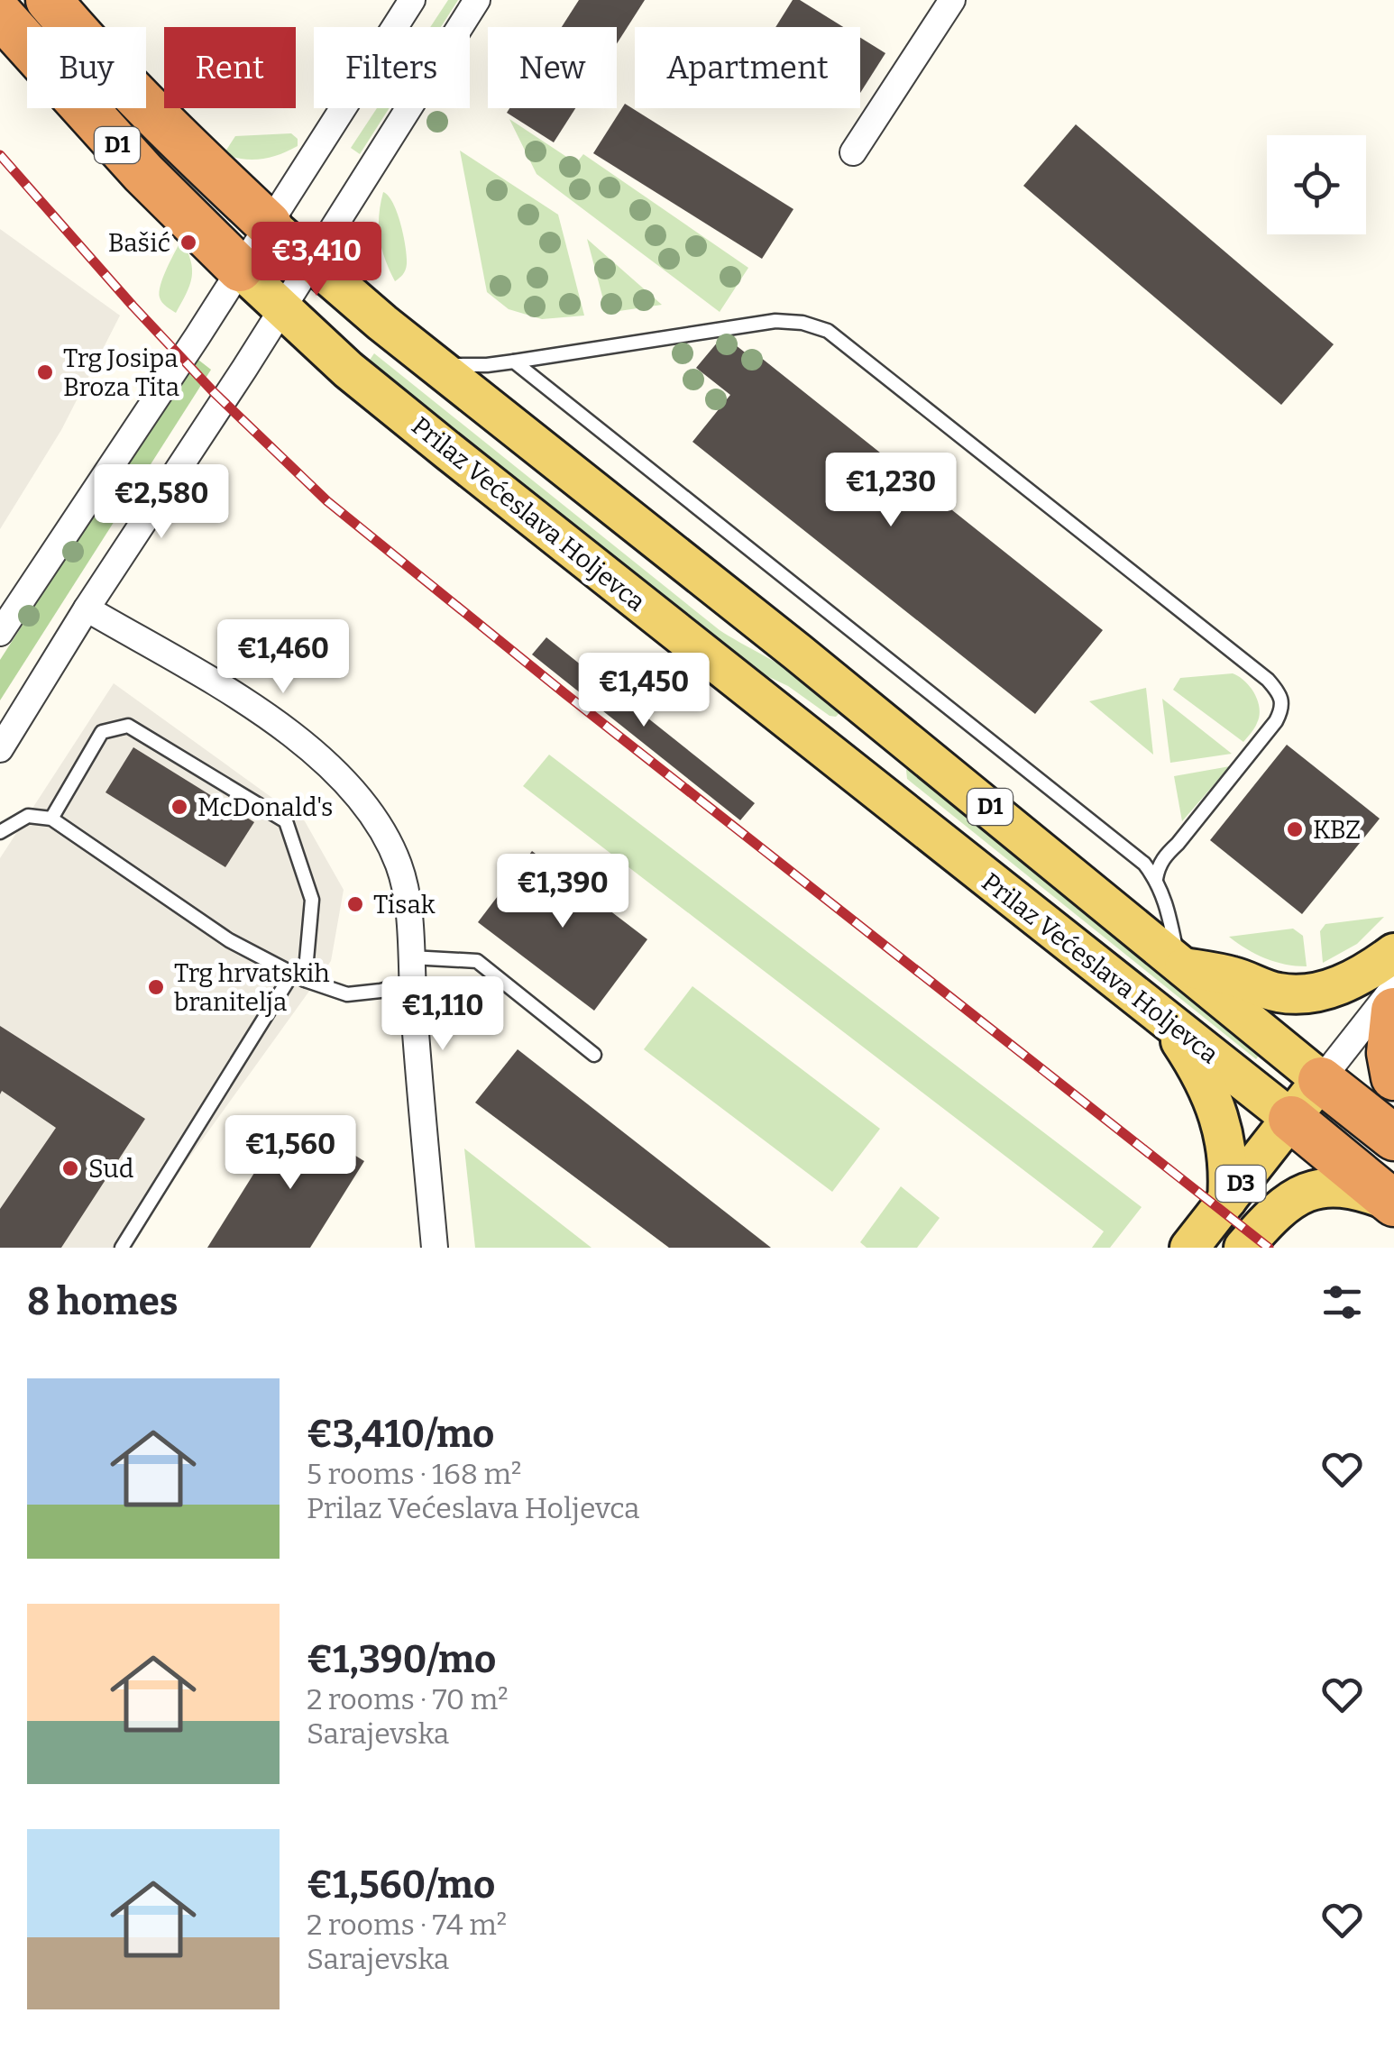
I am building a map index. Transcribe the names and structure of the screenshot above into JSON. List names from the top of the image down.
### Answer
{
  "streets": {
    "highway": ["D1", "Prilaz Većeslava Holjevca"],
    "main road": ["D3"]
  },
  "crossings": [
    ["Prilaz Većeslava Holjevca", "D3"]
  ],
  "places": [
    "Bašić",
    "Trg Josipa Broza Tita",
    "McDonald's",
    "KBZ",
    "Tisak",
    "Trg hrvatskih branitelja",
    "Sud"
  ],
  "page": {
    "chip": [
      "Buy",
      "Rent",
      "Filters",
      "New",
      "Apartment"
    ],
    "price": [
      "€3,410",
      "€1,230",
      "€2,580",
      "€1,460",
      "€1,450",
      "€1,390",
      "€1,110",
      "€1,560"
    ],
    "heading": "8 homes",
    "list": [
      {
        "name": "€3,410/mo",
        "note": "5 rooms · 168 m² · Prilaz Većeslava Holjevca"
      },
      {
        "name": "€1,390/mo",
        "note": "2 rooms · 70 m² · Sarajevska"
      },
      {
        "name": "€1,560/mo",
        "note": "2 rooms · 74 m² · Sarajevska"
      }
    ]
  }
}
